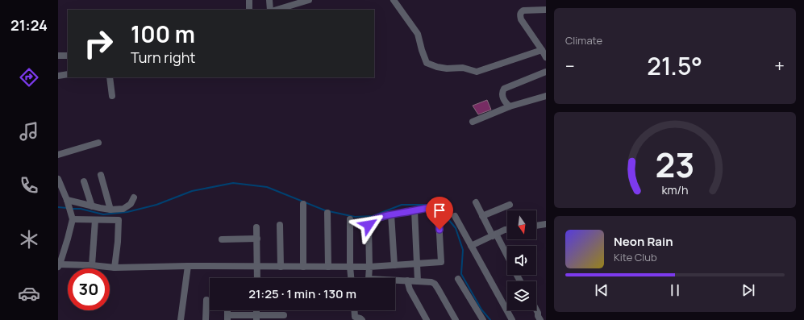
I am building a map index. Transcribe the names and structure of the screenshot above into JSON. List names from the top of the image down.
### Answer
{
  "north": "bottom",
  "page": {
    "tabs": "21:24",
    "tile": "Climate",
    "turn": ["100 m", "Turn right"],
    "heat": ["−", "21.5°", "+"],
    "song": ["Neon Rain", "Kite Club"],
    "limit": "30",
    "trip": "21:25 · 1 min · 130 m",
    "gauge": ["23", "km/h"]
  }
}
